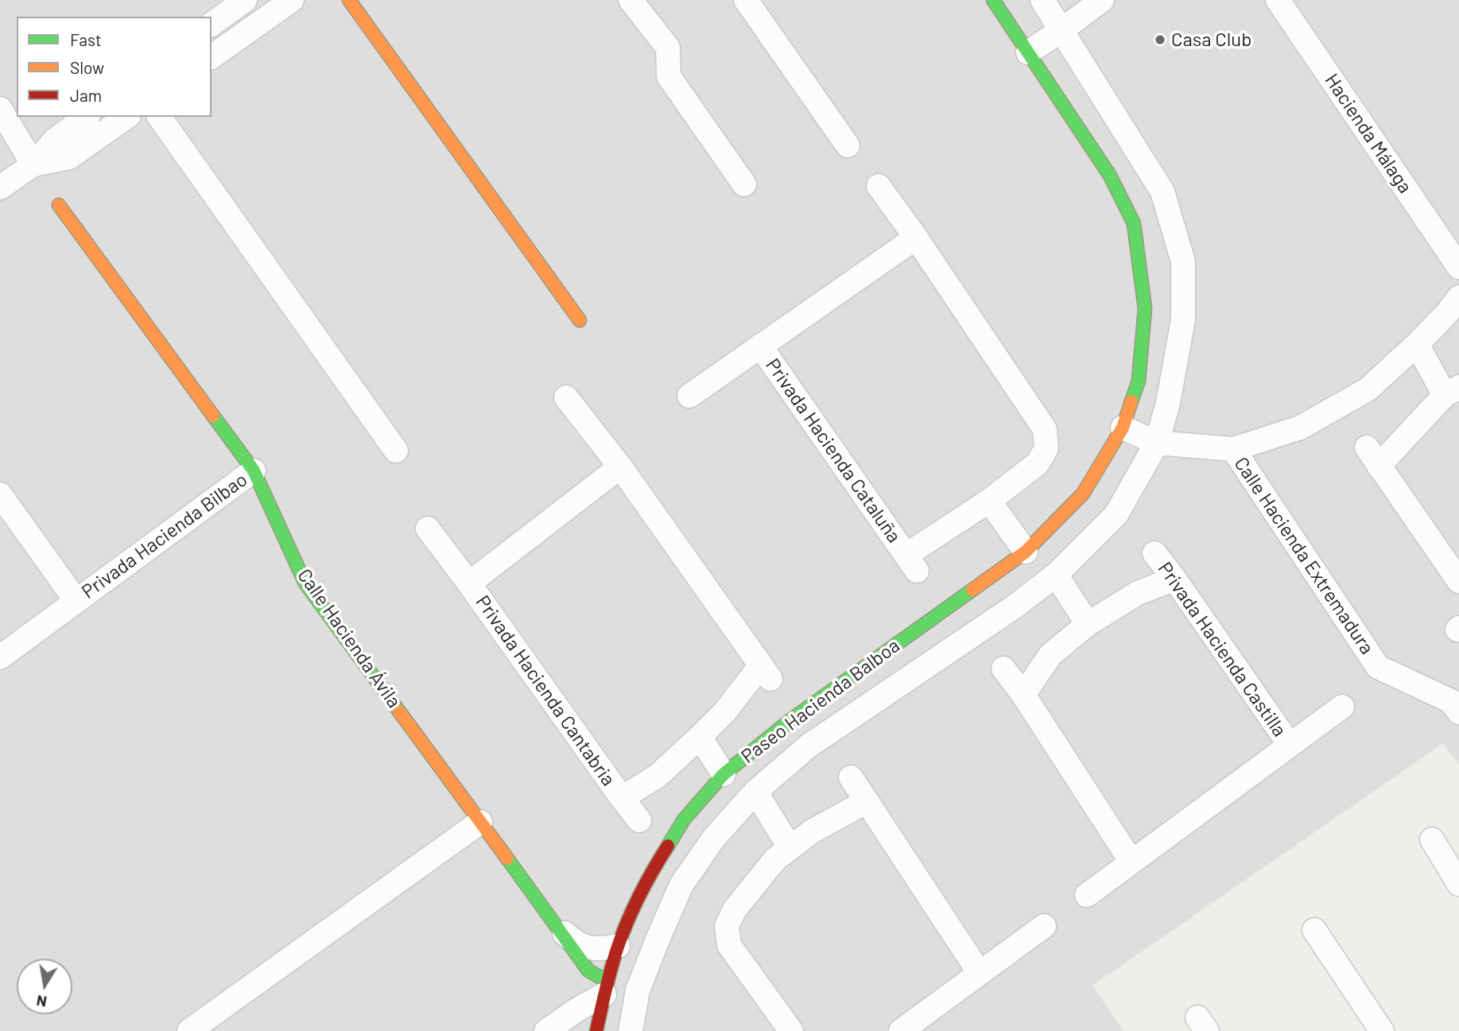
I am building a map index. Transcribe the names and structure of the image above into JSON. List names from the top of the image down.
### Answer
{
  "streets": {
    "street": [
      "Hacienda Málaga",
      "Privada Hacienda Cataluña",
      "Privada Hacienda Bilbao",
      "Calle Hacienda Extremadura",
      "Calle Hacienda Ávila",
      "Privada Hacienda Castilla",
      "Privada Hacienda Cantabria",
      "Paseo Hacienda Balboa"
    ]
  },
  "crossings": [
    ["Privada Hacienda Bilbao", "Calle Hacienda Ávila"],
    ["Calle Hacienda Ávila", "Paseo Hacienda Balboa"]
  ],
  "places": ["Casa Club"],
  "legend": ["Fast", "Slow", "Jam"],
  "north": "bottom"
}
